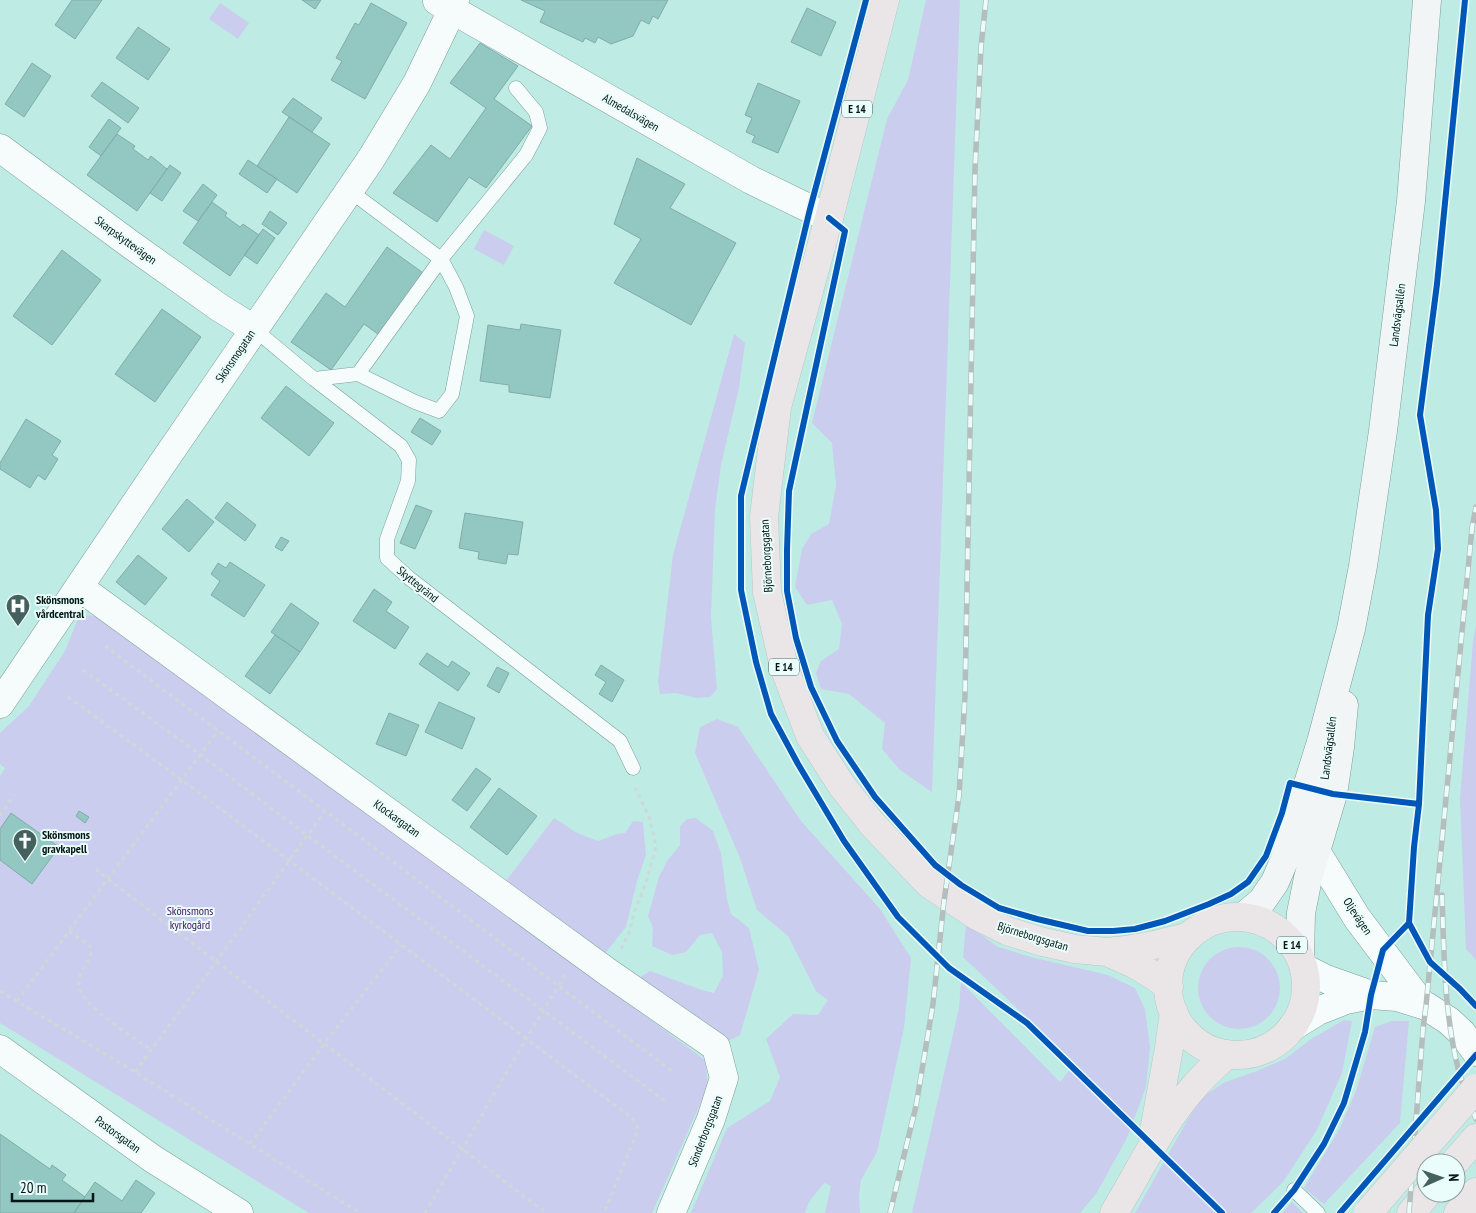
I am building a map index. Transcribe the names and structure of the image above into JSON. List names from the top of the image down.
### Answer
{
  "streets": {
    "highway": ["E 14", "Björneborgsgatan"],
    "main road": ["Landsvägsallén"],
    "street": [
      "Almedalsvägen",
      "Skarpskyttevägen",
      "Skönsmogatan",
      "Klockargatan",
      "Oljevägen",
      "Sönderborgsgatan",
      "Pastorsgatan"
    ],
    "lane": ["Skyttegränd"]
  },
  "crossings": [
    ["E 14", "Landsvägsallén"],
    ["E 14", "Björneborgsgatan"],
    ["E 14", "Oljevägen"],
    ["Almedalsvägen", "Skönsmogatan"],
    ["Almedalsvägen", "Björneborgsgatan"],
    ["Skarpskyttevägen", "Skönsmogatan"],
    ["Skarpskyttevägen", "Skyttegränd"],
    ["Landsvägsallén", "Björneborgsgatan"],
    ["Landsvägsallén", "Oljevägen"],
    ["Skönsmogatan", "Skyttegränd"],
    ["Skönsmogatan", "Klockargatan"],
    ["Björneborgsgatan", "Oljevägen"],
    ["Klockargatan", "Sönderborgsgatan"]
  ],
  "parks": ["Skönsmons kyrkogård"],
  "places": {
    "hospital": ["Skönsmons vårdcentral"],
    "church": ["Skönsmons gravkapell"]
  },
  "scale_bar": "20 m",
  "north": "right"
}
